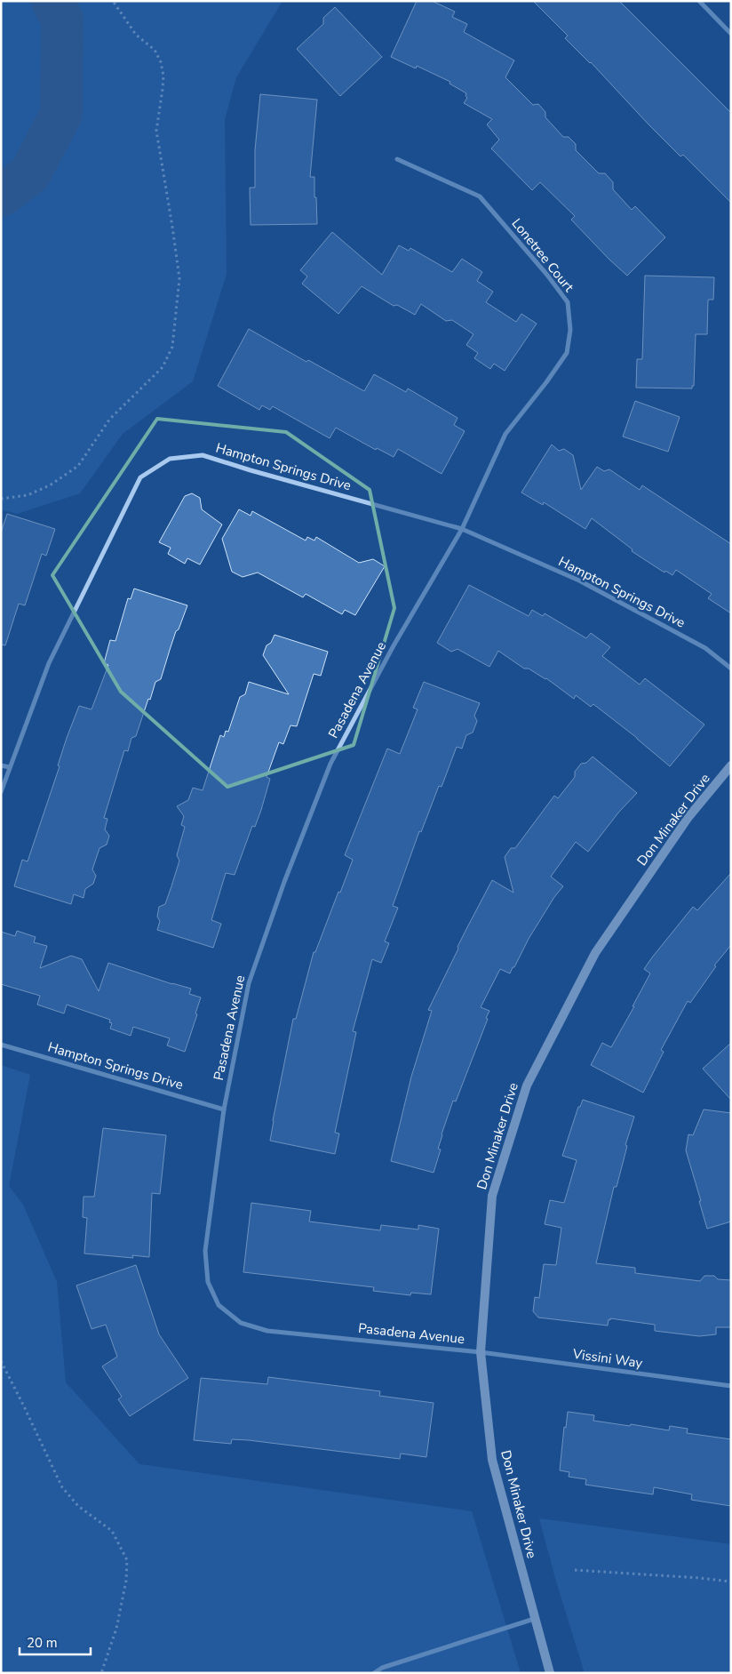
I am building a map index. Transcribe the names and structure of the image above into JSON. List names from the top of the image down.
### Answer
{
  "streets": {
    "street": [
      "Lonetree Court",
      "Hampton Springs Drive",
      "Pasadena Avenue",
      "Don Minaker Drive",
      "Vissini Way"
    ]
  },
  "crossings": [
    ["Lonetree Court", "Hampton Springs Drive"],
    ["Lonetree Court", "Pasadena Avenue"],
    ["Hampton Springs Drive", "Pasadena Avenue"],
    ["Pasadena Avenue", "Don Minaker Drive"],
    ["Pasadena Avenue", "Vissini Way"],
    ["Don Minaker Drive", "Vissini Way"]
  ],
  "scale_bar": "20 m"
}
